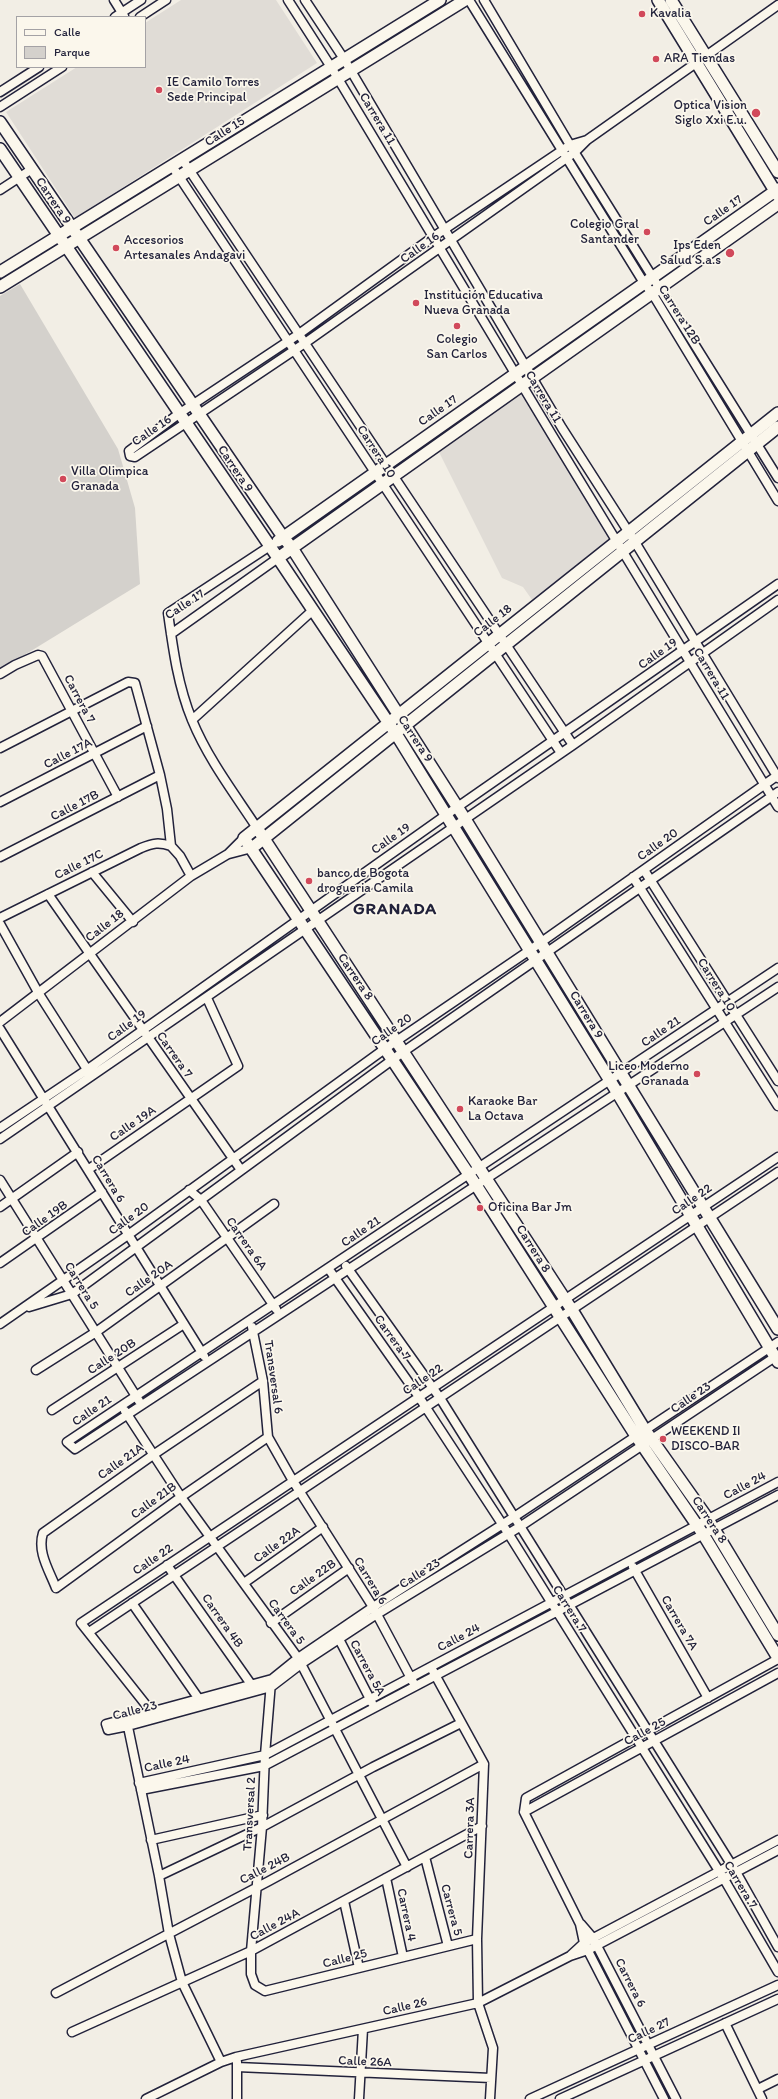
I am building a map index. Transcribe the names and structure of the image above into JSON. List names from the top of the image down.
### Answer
{
  "streets": {
    "street": [
      "Carrera 11",
      "Calle 15",
      "Carrera 9",
      "Calle 17",
      "Calle 16",
      "Carrera 12B",
      "Carrera 10",
      "Calle 18",
      "Calle 19",
      "Carrera 7",
      "Calle 17A",
      "Calle 17B",
      "Calle 20",
      "Calle 17C",
      "Carrera 8",
      "Calle 21",
      "Calle 19A",
      "Carrera 6",
      "Calle 22",
      "Calle 19B",
      "Carrera 6A",
      "Calle 20A",
      "Carrera 5",
      "Calle 20B",
      "Transversal 6",
      "Calle 23",
      "Calle 21A",
      "Calle 24",
      "Calle 21B",
      "Calle 22A",
      "Calle 22B",
      "Carrera 4B",
      "Carrera 7A",
      "Carrera 5A",
      "Calle 25",
      "Transversal 2",
      "Carrera 3A",
      "Calle 24B",
      "Carrera 4",
      "Calle 24A",
      "Calle 26",
      "Calle 27",
      "Calle 26A"
    ]
  },
  "crossings": [
    ["Carrera 11", "Calle 15"],
    ["Carrera 11", "Calle 17"],
    ["Carrera 11", "Calle 16"],
    ["Carrera 11", "Calle 18"],
    ["Carrera 11", "Calle 19"],
    ["Carrera 11", "Calle 20"],
    ["Calle 15", "Carrera 9"],
    ["Calle 15", "Carrera 10"],
    ["Carrera 9", "Calle 17"],
    ["Carrera 9", "Calle 16"],
    ["Carrera 9", "Calle 18"],
    ["Carrera 9", "Calle 19"],
    ["Carrera 9", "Calle 20"],
    ["Carrera 9", "Calle 21"],
    ["Carrera 9", "Calle 22"],
    ["Carrera 9", "Calle 23"],
    ["Calle 17", "Carrera 12B"],
    ["Calle 17", "Carrera 10"],
    ["Calle 16", "Carrera 12B"],
    ["Calle 16", "Carrera 10"],
    ["Carrera 12B", "Calle 18"],
    ["Carrera 10", "Calle 18"],
    ["Carrera 10", "Calle 19"],
    ["Carrera 10", "Calle 20"],
    ["Carrera 10", "Calle 21"],
    ["Calle 18", "Carrera 7"],
    ["Calle 18", "Carrera 8"],
    ["Calle 19", "Carrera 7"],
    ["Calle 19", "Carrera 8"],
    ["Calle 19", "Calle 19A"],
    ["Calle 19", "Carrera 6"],
    ["Carrera 7", "Calle 17A"],
    ["Carrera 7", "Calle 17B"],
    ["Carrera 7", "Calle 20"],
    ["Carrera 7", "Calle 17C"],
    ["Carrera 7", "Calle 21"],
    ["Carrera 7", "Calle 19A"],
    ["Carrera 7", "Calle 22"],
    ["Carrera 7", "Calle 23"],
    ["Carrera 7", "Calle 24"],
    ["Carrera 7", "Calle 25"],
    ["Carrera 7", "Calle 26"],
    ["Calle 20", "Carrera 8"],
    ["Calle 20", "Carrera 6"],
    ["Calle 20", "Carrera 6A"],
    ["Calle 20", "Carrera 5"],
    ["Carrera 8", "Calle 21"],
    ["Carrera 8", "Calle 22"],
    ["Carrera 8", "Calle 23"],
    ["Carrera 8", "Calle 24"],
    ["Carrera 8", "Calle 25"],
    ["Calle 21", "Carrera 6"],
    ["Calle 21", "Carrera 6A"],
    ["Calle 21", "Carrera 5"],
    ["Calle 21", "Transversal 6"],
    ["Calle 19A", "Carrera 6"],
    ["Carrera 6", "Calle 22"],
    ["Carrera 6", "Calle 19B"],
    ["Carrera 6", "Calle 20A"],
    ["Carrera 6", "Calle 20B"],
    ["Carrera 6", "Transversal 6"],
    ["Carrera 6", "Calle 23"],
    ["Carrera 6", "Calle 24"],
    ["Carrera 6", "Calle 21B"],
    ["Carrera 6", "Calle 22A"],
    ["Carrera 6", "Calle 22B"],
    ["Carrera 6", "Calle 25"],
    ["Carrera 6", "Calle 26"],
    ["Carrera 6", "Calle 27"],
    ["Calle 22", "Carrera 5"],
    ["Calle 22", "Carrera 4B"],
    ["Calle 19B", "Carrera 5"],
    ["Carrera 6A", "Calle 20A"],
    ["Calle 20A", "Carrera 5"],
    ["Carrera 5", "Calle 20B"],
    ["Carrera 5", "Calle 23"],
    ["Carrera 5", "Calle 21A"],
    ["Carrera 5", "Calle 24"],
    ["Carrera 5", "Calle 21B"],
    ["Carrera 5", "Calle 22A"],
    ["Carrera 5", "Calle 22B"],
    ["Carrera 5", "Calle 25"],
    ["Carrera 5", "Calle 24B"],
    ["Carrera 5", "Calle 24A"],
    ["Transversal 6", "Calle 21A"],
    ["Transversal 6", "Calle 21B"],
    ["Calle 23", "Carrera 4B"],
    ["Calle 23", "Carrera 5A"],
    ["Calle 23", "Transversal 2"],
    ["Calle 21A", "Calle 21B"],
    ["Calle 24", "Carrera 7A"],
    ["Calle 24", "Carrera 5A"],
    ["Calle 24", "Transversal 2"],
    ["Carrera 7A", "Calle 25"],
    ["Calle 25", "Transversal 2"],
    ["Calle 25", "Carrera 3A"],
    ["Calle 25", "Carrera 4"],
    ["Calle 25", "Calle 24A"],
    ["Transversal 2", "Calle 24B"],
    ["Transversal 2", "Calle 24A"],
    ["Carrera 3A", "Calle 24B"],
    ["Carrera 3A", "Calle 24A"],
    ["Carrera 3A", "Calle 26"],
    ["Carrera 3A", "Calle 26A"],
    ["Carrera 4", "Calle 24A"]
  ],
  "districts": ["GRANADA"],
  "places": [
    "Kavalia",
    "ARA Tiendas",
    "IE Camilo Torres Sede Principal",
    "Optica Vision Siglo Xxi E.u.",
    "Colegio Gral Santander",
    "Accesorios Artesanales Andagavi",
    "Ips Eden Salud S.a.s",
    "Institución Educativa Nueva Granada",
    "Colegio San Carlos",
    "Villa Olimpica Granada",
    "banco de Bogota drogueria Camila",
    "Liceo Moderno Granada",
    "Karaoke Bar La Octava",
    "Oficina Bar Jm",
    "WEEKEND II DISCO-BAR"
  ],
  "legend": ["Calle", "Parque"]
}
